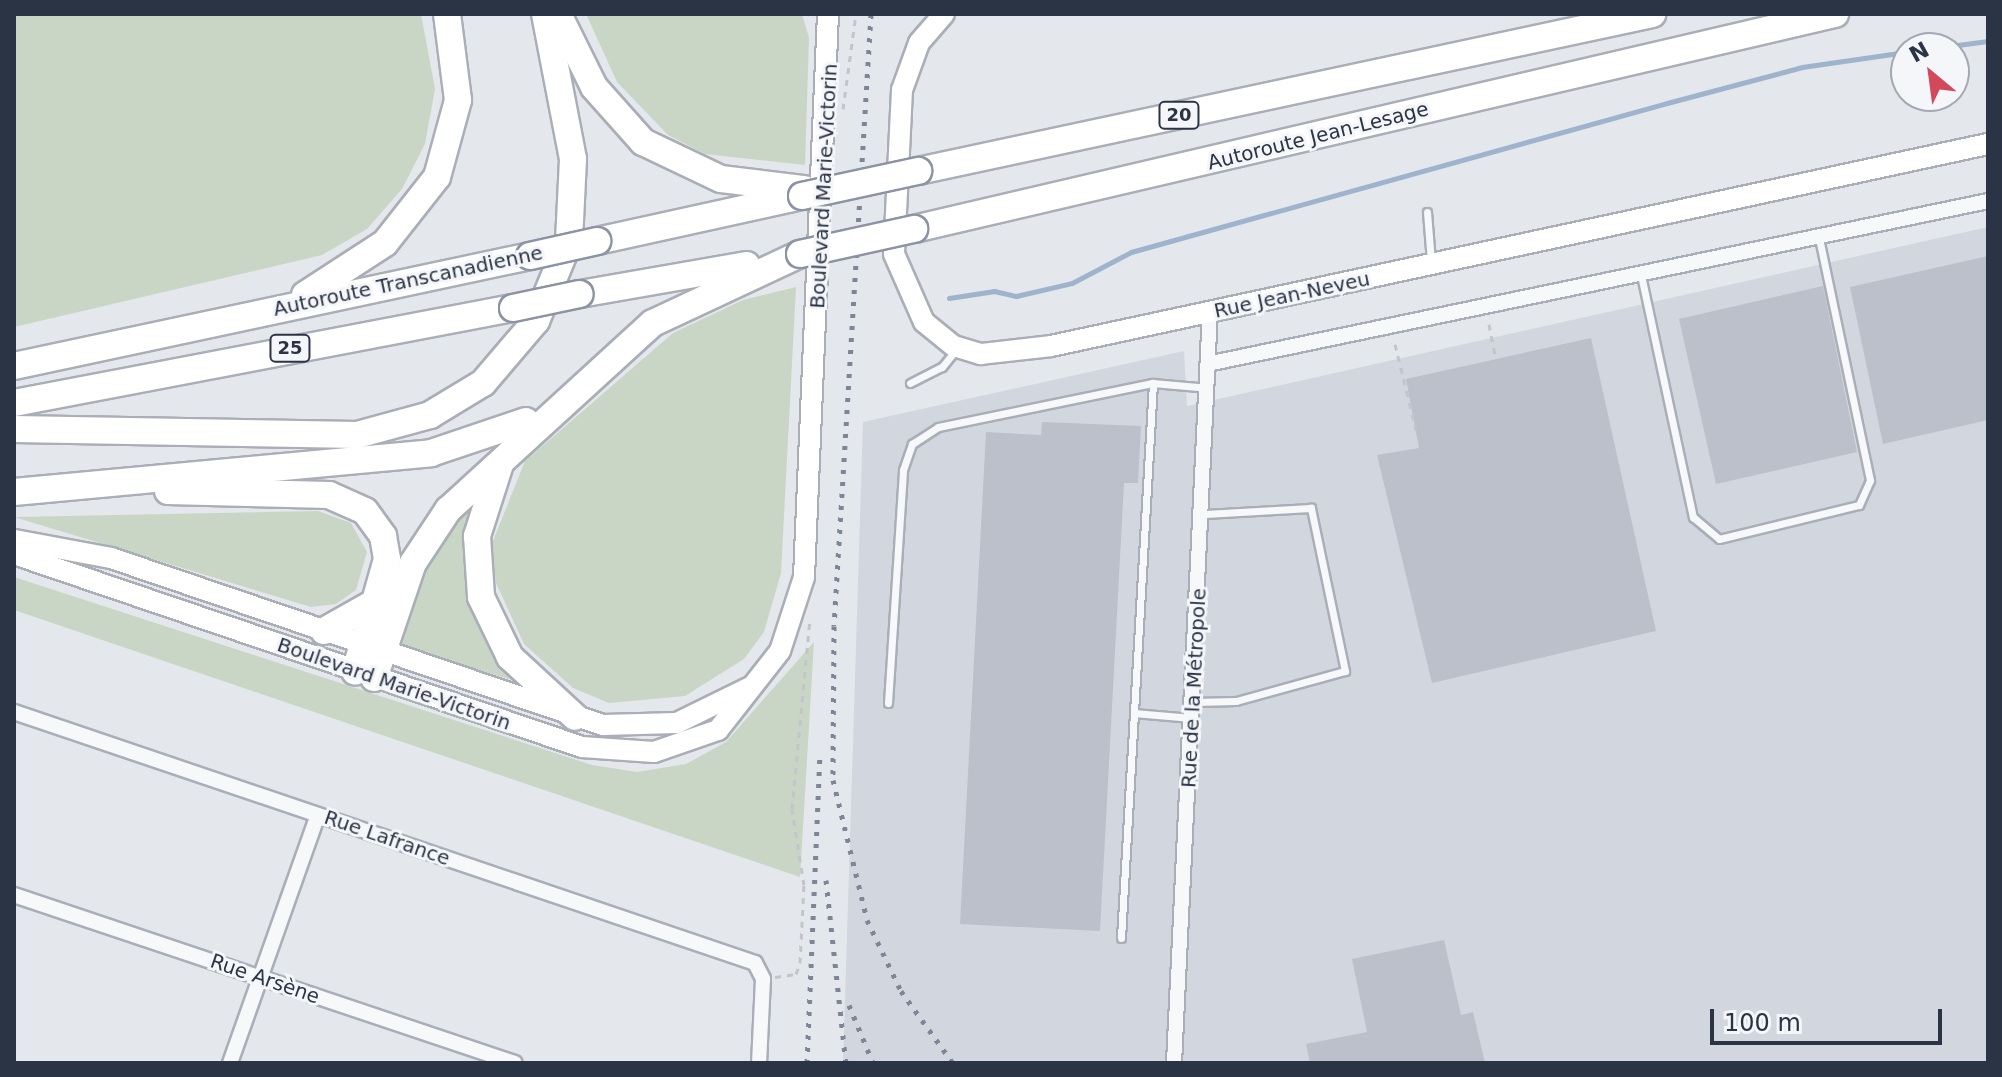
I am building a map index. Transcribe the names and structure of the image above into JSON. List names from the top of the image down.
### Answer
{
  "streets": {
    "highway": [
      "20",
      "Autoroute Jean-Lesage",
      "Autoroute Transcanadienne",
      "25"
    ],
    "street": [
      "Boulevard Marie-Victorin",
      "Rue Jean-Neveu",
      "Rue de la Métropole",
      "Rue Lafrance",
      "Rue Arsène"
    ]
  },
  "crossings": [
    ["20", "Autoroute Transcanadienne"],
    ["Autoroute Jean-Lesage", "Autoroute Transcanadienne"],
    ["Rue Jean-Neveu", "Rue de la Métropole"]
  ],
  "scale_bar": "100 m",
  "north": "top left"
}
